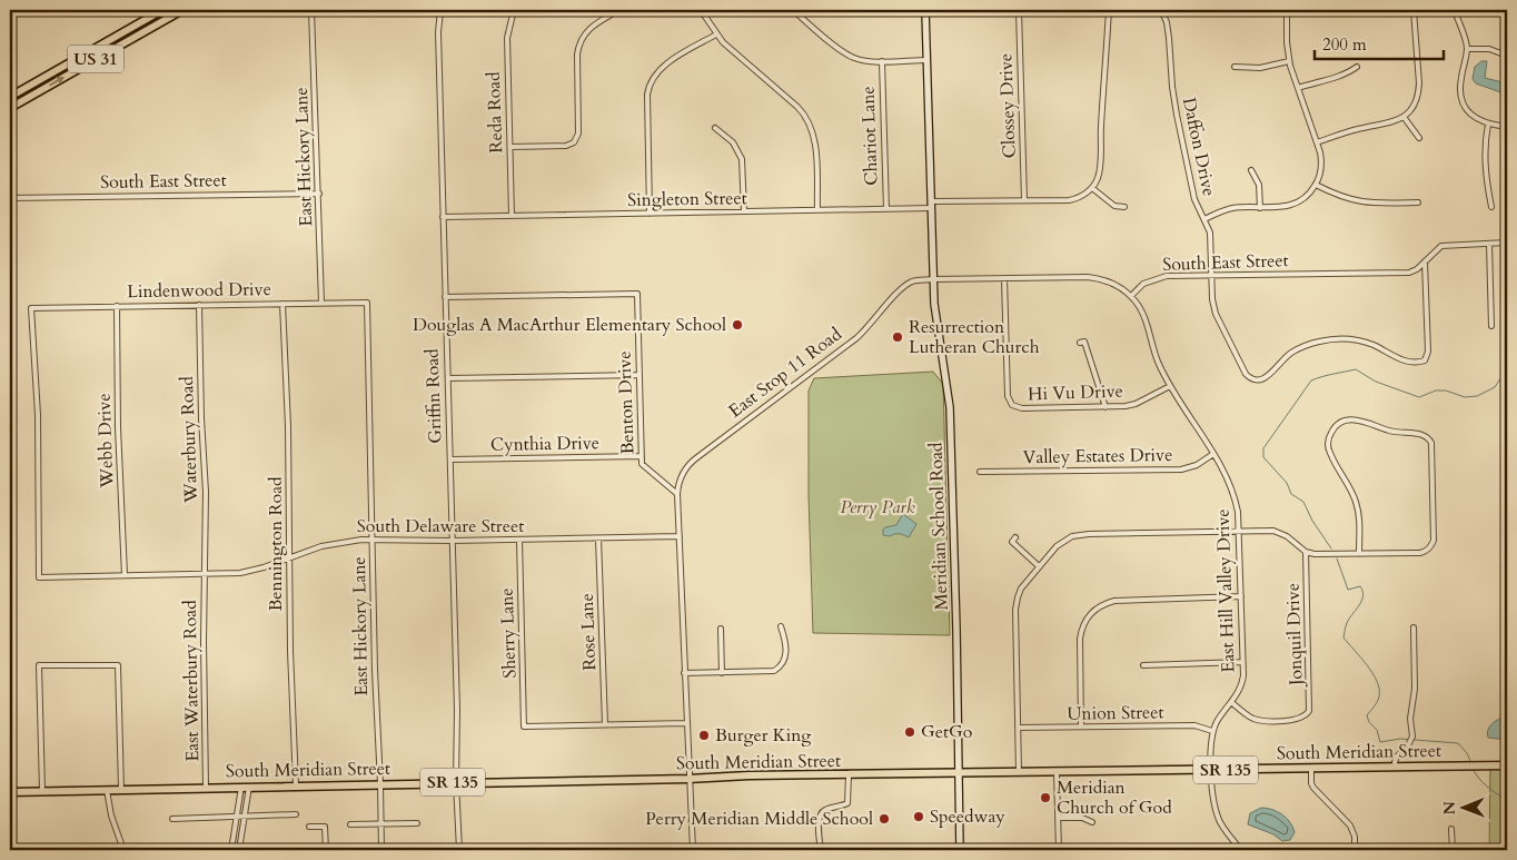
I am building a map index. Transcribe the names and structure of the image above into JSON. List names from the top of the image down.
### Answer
{
  "streets": {
    "main road": [
      "US 31",
      "Meridian School Road",
      "South Meridian Street",
      "SR 135"
    ],
    "street": [
      "Clossey Drive",
      "Reda Road",
      "Chariot Lane",
      "Daffon Drive",
      "East Hickory Lane",
      "South East Street",
      "Singleton Street",
      "Lindenwood Drive",
      "East Stop 11 Road",
      "Hi Vu Drive",
      "Griffin Road",
      "Benton Drive",
      "Waterbury Road",
      "Webb Drive",
      "Cynthia Drive",
      "Valley Estates Drive",
      "South Delaware Street",
      "Bennington Road",
      "East Hill Valley Drive",
      "Rose Lane",
      "Sherry Lane",
      "Jonquil Drive",
      "East Waterbury Road",
      "Union Street"
    ]
  },
  "crossings": [
    ["Clossey Drive", "Singleton Street"],
    ["Reda Road", "Singleton Street"],
    ["Chariot Lane", "Singleton Street"],
    ["Daffon Drive", "South East Street"],
    ["East Hickory Lane", "South East Street"],
    ["East Hickory Lane", "Lindenwood Drive"],
    ["East Hickory Lane", "South Delaware Street"],
    ["East Hickory Lane", "South Meridian Street"],
    ["South East Street", "East Hill Valley Drive"],
    ["Singleton Street", "Griffin Road"],
    ["Lindenwood Drive", "Waterbury Road"],
    ["Lindenwood Drive", "Webb Drive"],
    ["Lindenwood Drive", "South Delaware Street"],
    ["Lindenwood Drive", "Bennington Road"],
    ["East Stop 11 Road", "Benton Drive"],
    ["East Stop 11 Road", "South Delaware Street"],
    ["East Stop 11 Road", "Meridian School Road"],
    ["East Stop 11 Road", "South Meridian Street"],
    ["Hi Vu Drive", "East Hill Valley Drive"],
    ["Griffin Road", "Benton Drive"],
    ["Griffin Road", "Cynthia Drive"],
    ["Griffin Road", "South Delaware Street"],
    ["Griffin Road", "South Meridian Street"],
    ["Benton Drive", "Cynthia Drive"],
    ["Waterbury Road", "South Delaware Street"],
    ["Waterbury Road", "East Waterbury Road"],
    ["Webb Drive", "South Delaware Street"],
    ["Valley Estates Drive", "East Hill Valley Drive"],
    ["South Delaware Street", "Bennington Road"],
    ["South Delaware Street", "Rose Lane"],
    ["South Delaware Street", "Sherry Lane"],
    ["South Delaware Street", "East Waterbury Road"],
    ["Meridian School Road", "South Meridian Street"],
    ["Bennington Road", "South Meridian Street"],
    ["East Hill Valley Drive", "Jonquil Drive"],
    ["East Hill Valley Drive", "Union Street"],
    ["Rose Lane", "Sherry Lane"],
    ["East Waterbury Road", "South Meridian Street"]
  ],
  "parks": ["Perry Park"],
  "places": [
    "Douglas A MacArthur Elementary School",
    "Resurrection Lutheran Church",
    "GetGo",
    "Burger King",
    "Meridian Church of God",
    "Speedway",
    "Perry Meridian Middle School"
  ],
  "scale_bar": "200 m",
  "north": "left"
}
